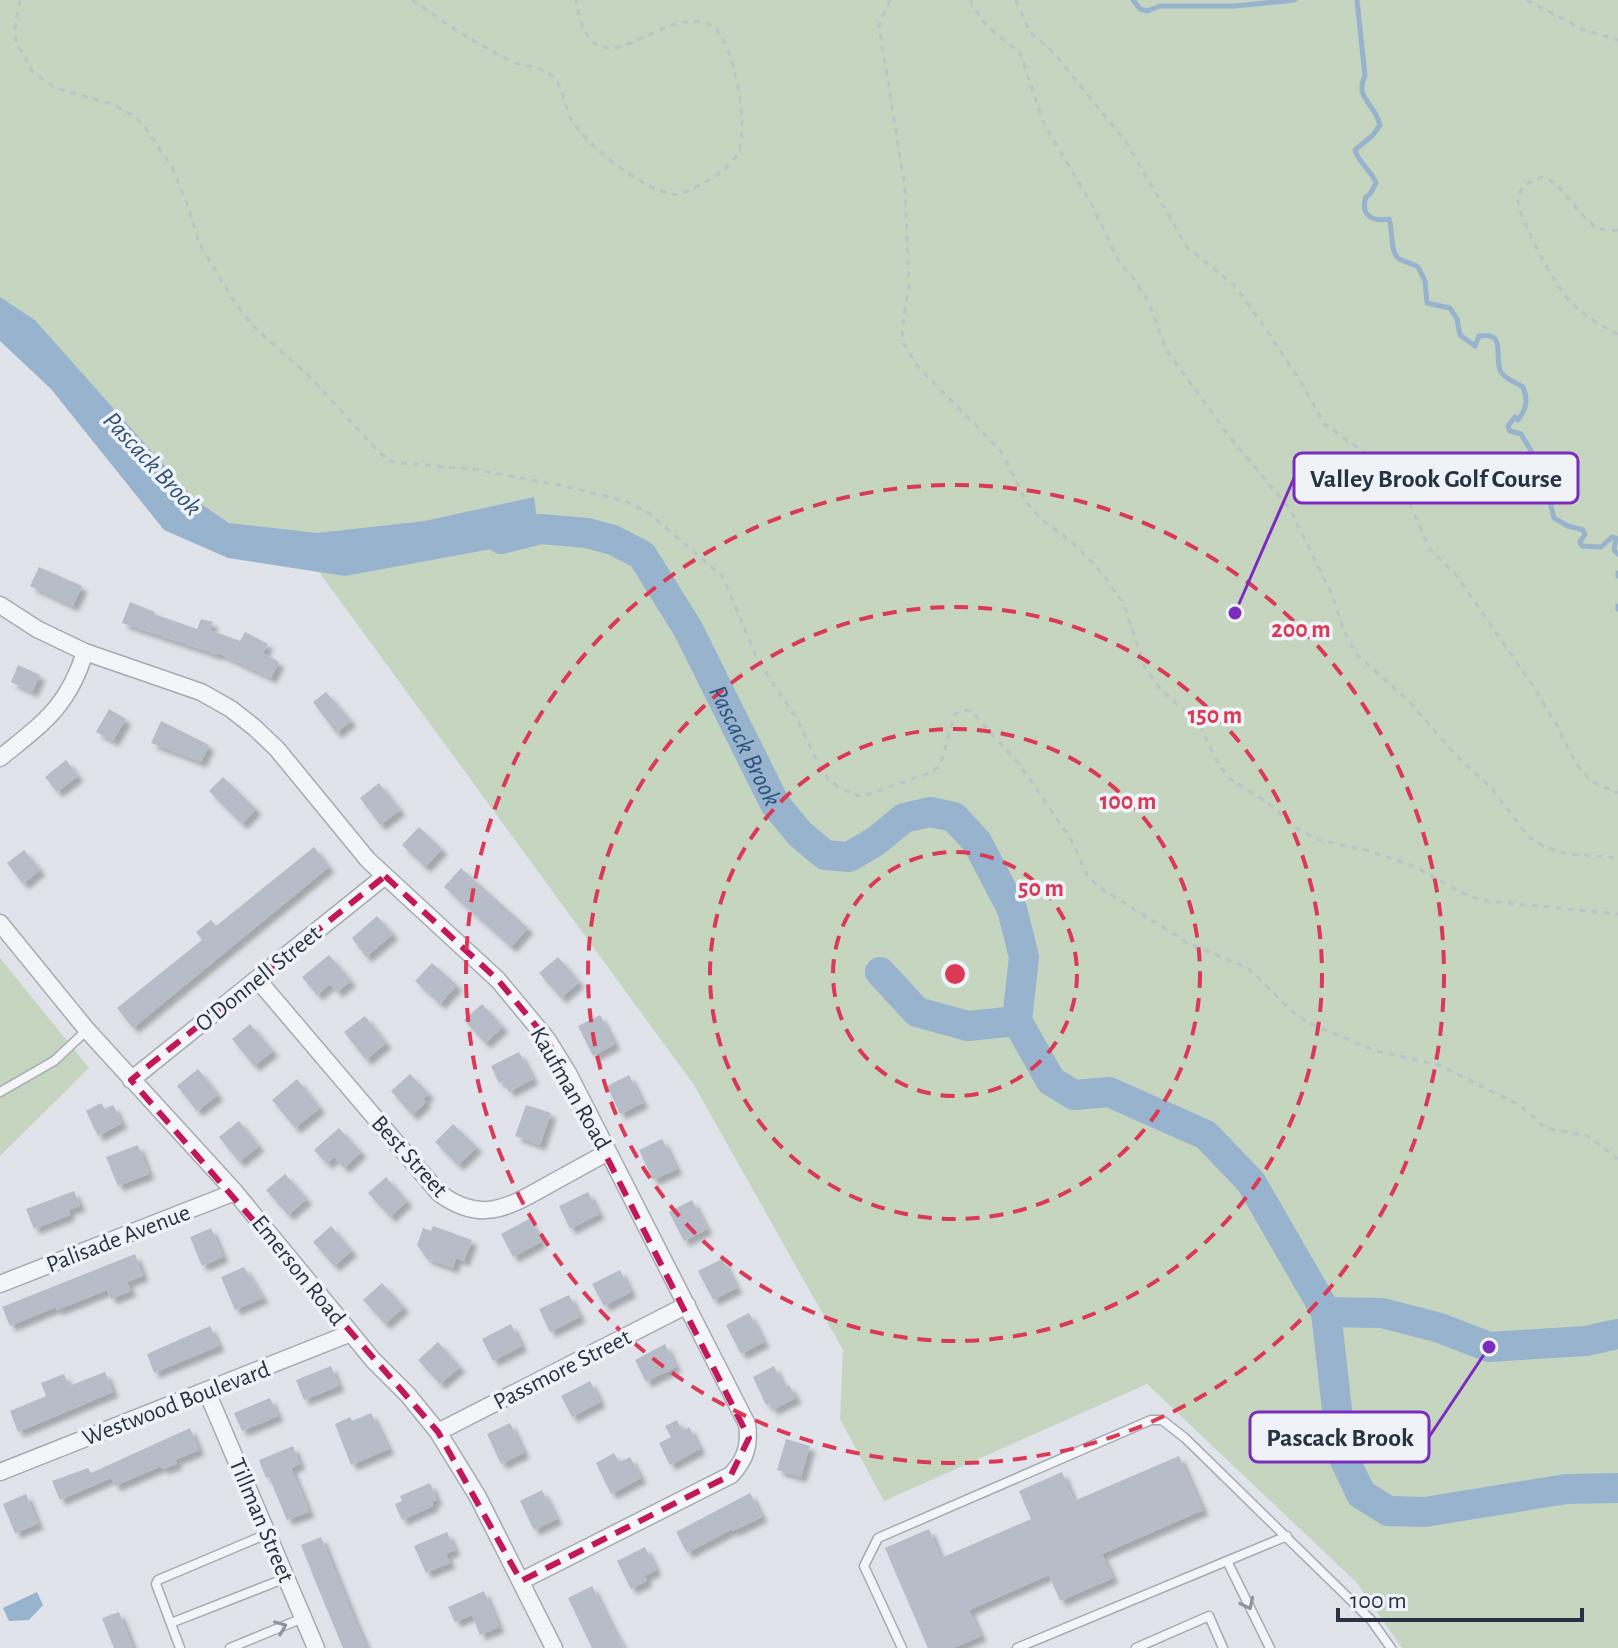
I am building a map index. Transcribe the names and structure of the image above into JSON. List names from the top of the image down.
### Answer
{
  "streets": {
    "street": [
      "O'Donnell Street",
      "Kaufman Road",
      "Best Street",
      "Palisade Avenue",
      "Emerson Road",
      "Passmore Street",
      "Westwood Boulevard",
      "Tillman Street"
    ]
  },
  "crossings": [
    ["O'Donnell Street", "Kaufman Road"],
    ["O'Donnell Street", "Best Street"],
    ["O'Donnell Street", "Emerson Road"],
    ["Kaufman Road", "Best Street"],
    ["Kaufman Road", "Emerson Road"],
    ["Kaufman Road", "Passmore Street"],
    ["Palisade Avenue", "Emerson Road"],
    ["Emerson Road", "Passmore Street"],
    ["Emerson Road", "Westwood Boulevard"],
    ["Westwood Boulevard", "Tillman Street"]
  ],
  "water": ["Pascack Brook"],
  "places": ["Valley Brook Golf Course", "Pascack Brook"],
  "scale_bar": "100 m",
  "rings": [
    "200 m",
    "150 m",
    "100 m",
    "50 m"
  ]
}
